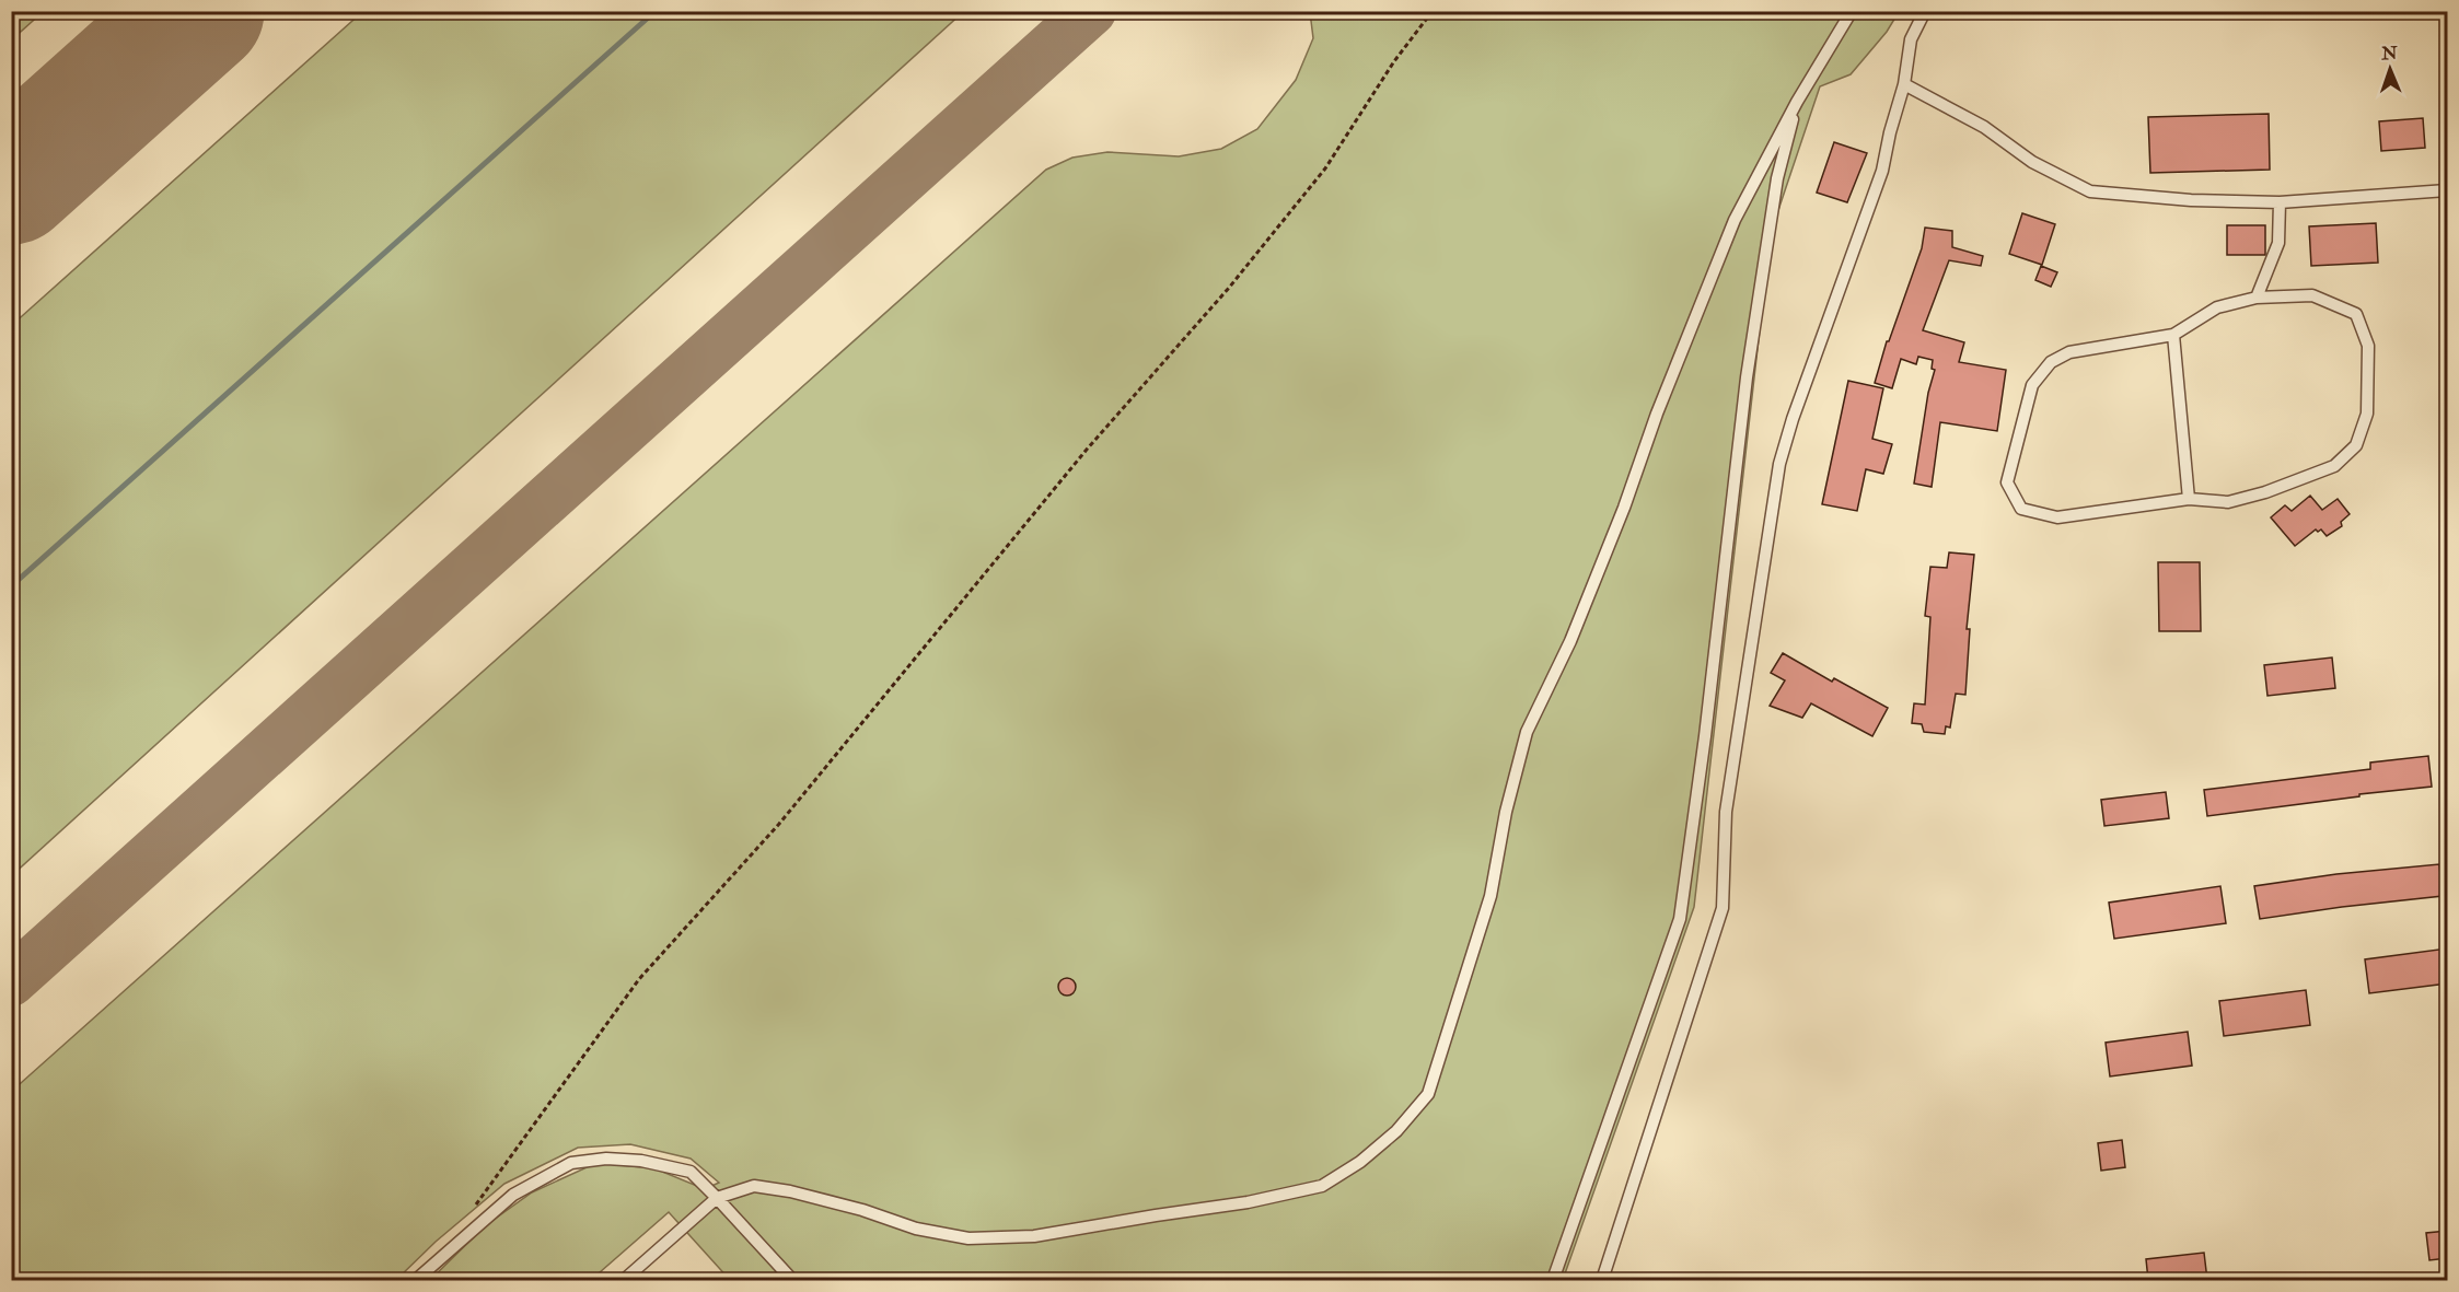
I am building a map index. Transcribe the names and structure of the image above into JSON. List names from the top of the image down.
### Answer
{
  "north": "top"
}
